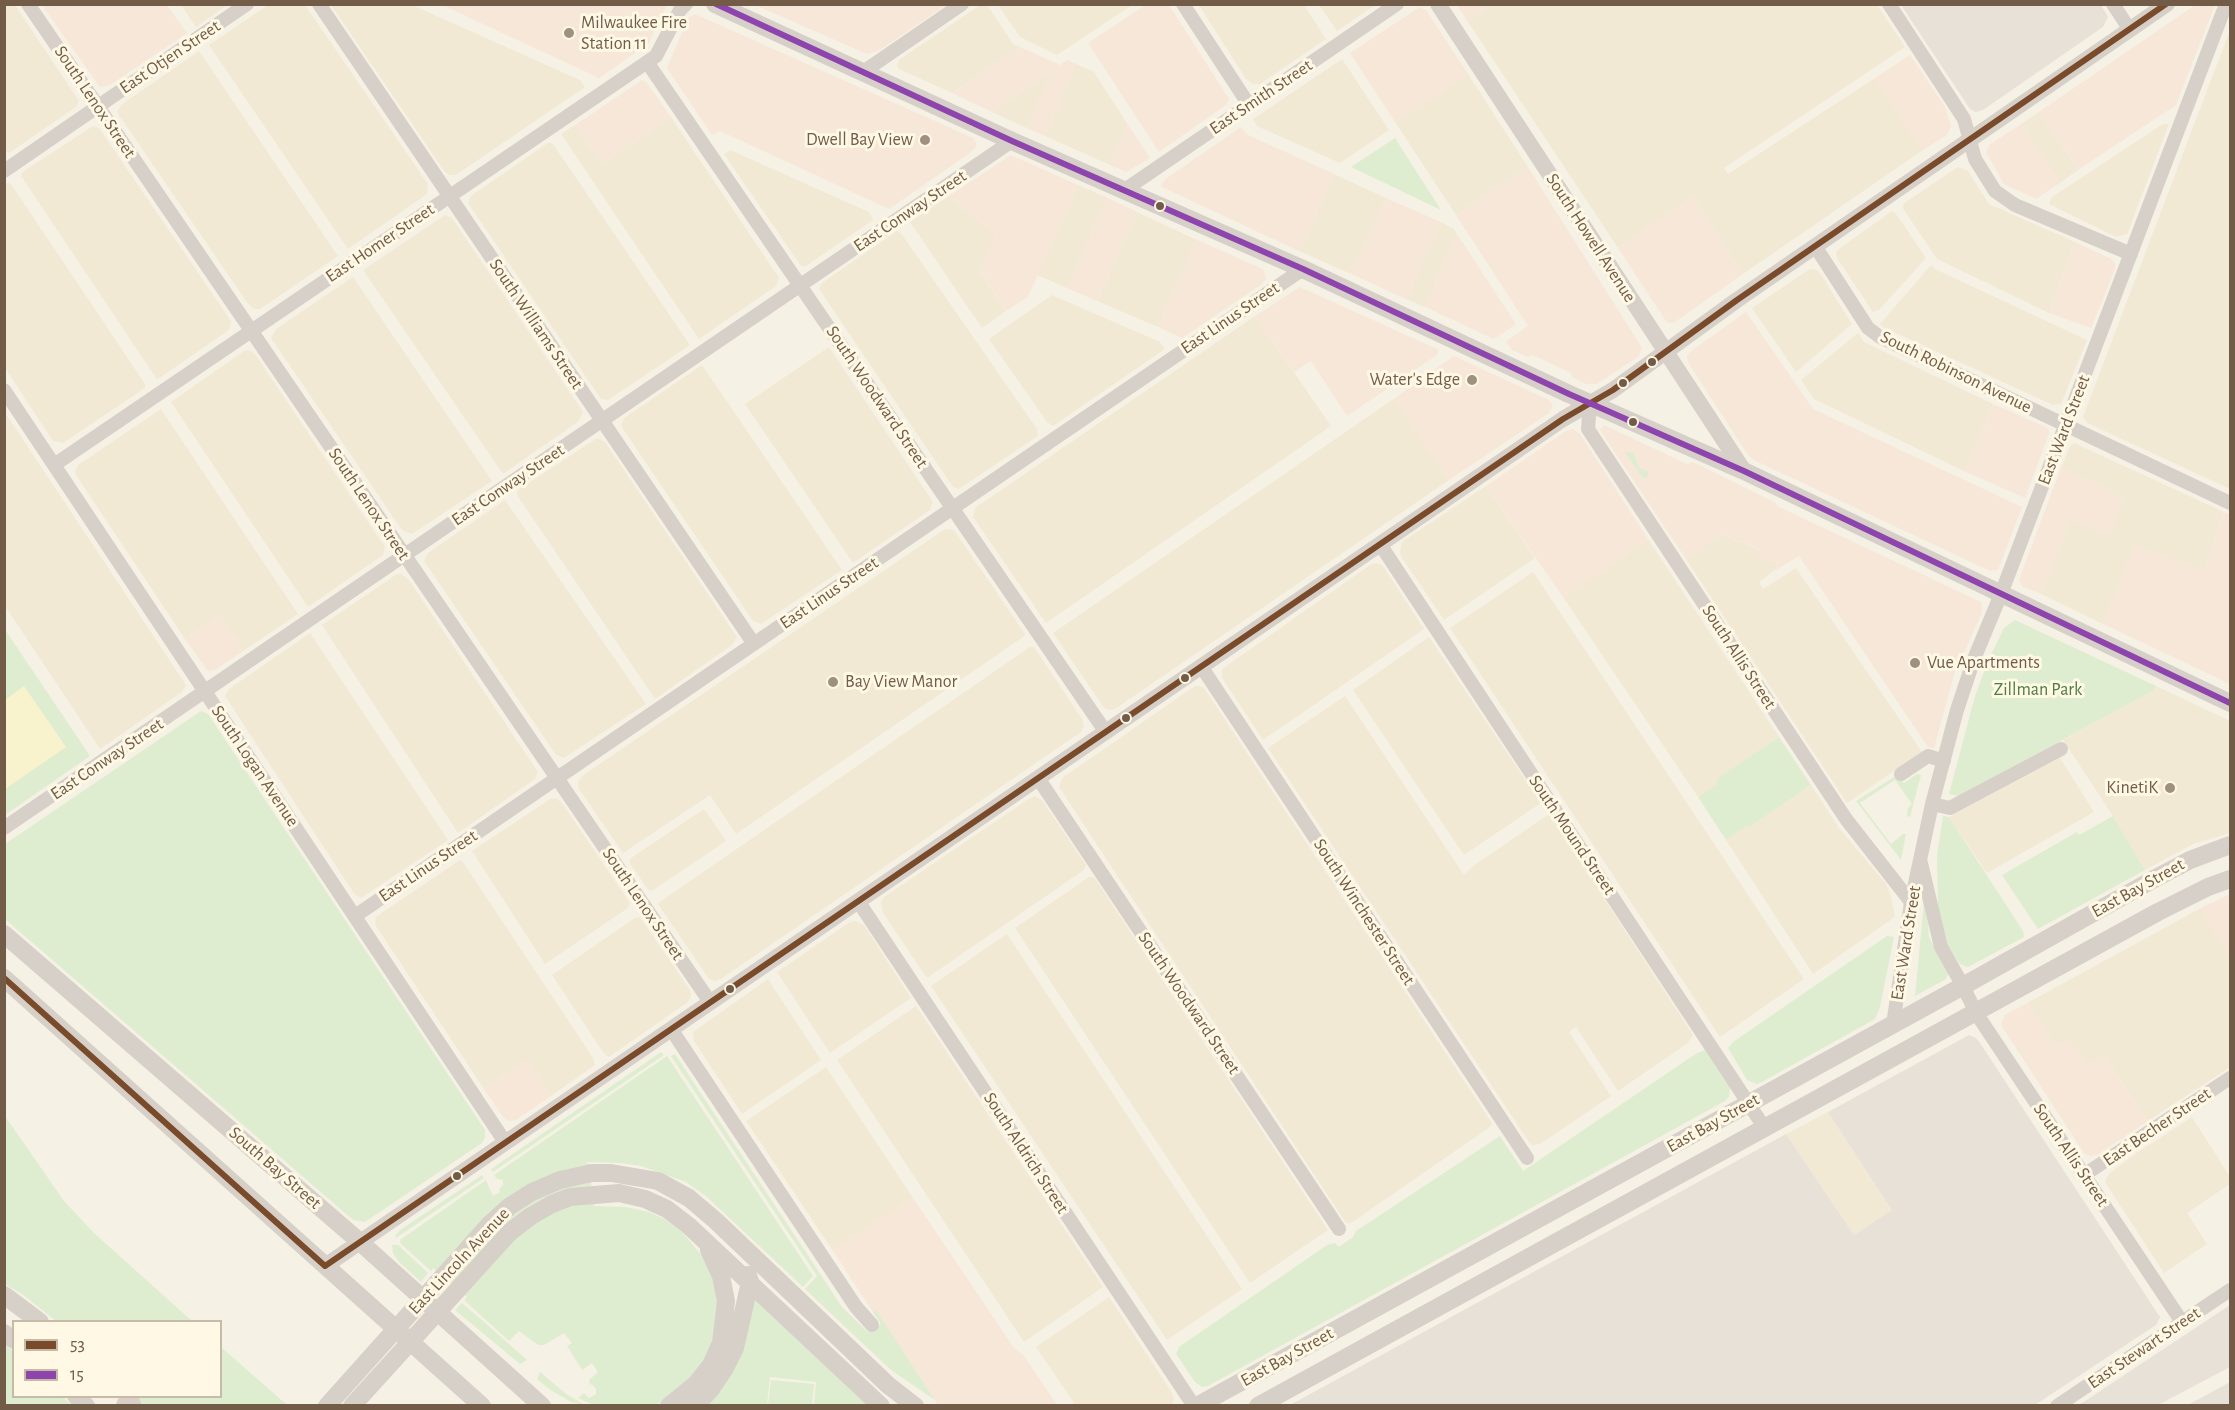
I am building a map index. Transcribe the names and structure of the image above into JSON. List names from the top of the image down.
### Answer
{
  "streets": {
    "main road": ["East Bay Street", "South Bay Street", "East Lincoln Avenue"],
    "street": [
      "East Otjen Street",
      "East Smith Street",
      "South Lenox Street",
      "East Conway Street",
      "South Howell Avenue",
      "East Homer Street",
      "East Linus Street",
      "South Williams Street",
      "South Robinson Avenue",
      "South Woodward Street",
      "East Ward Street",
      "South Allis Street",
      "South Logan Avenue",
      "South Mound Street",
      "South Winchester Street",
      "East Becher Street",
      "South Aldrich Street",
      "East Stewart Street"
    ]
  },
  "crossings": [
    ["East Otjen Street", "South Lenox Street"],
    ["South Lenox Street", "East Conway Street"],
    ["South Lenox Street", "East Homer Street"],
    ["South Lenox Street", "East Linus Street"],
    ["East Conway Street", "South Williams Street"],
    ["East Conway Street", "South Woodward Street"],
    ["East Conway Street", "South Logan Avenue"],
    ["East Homer Street", "South Williams Street"],
    ["East Homer Street", "South Woodward Street"],
    ["East Homer Street", "South Logan Avenue"],
    ["East Linus Street", "South Williams Street"],
    ["East Linus Street", "South Woodward Street"],
    ["East Linus Street", "South Logan Avenue"],
    ["South Robinson Avenue", "East Ward Street"],
    ["East Ward Street", "South Allis Street"],
    ["East Ward Street", "East Bay Street"],
    ["South Allis Street", "East Bay Street"],
    ["South Allis Street", "East Becher Street"],
    ["South Allis Street", "East Stewart Street"],
    ["South Mound Street", "East Bay Street"],
    ["East Bay Street", "South Aldrich Street"]
  ],
  "parks": ["Zillman Park"],
  "places": [
    "Milwaukee Fire Station 11",
    "Dwell Bay View",
    "Water's Edge",
    "Vue Apartments",
    "Bay View Manor",
    "KinetiK"
  ],
  "lines": ["transit line 53", "transit line 15"],
  "legend": ["53", "15"]
}
